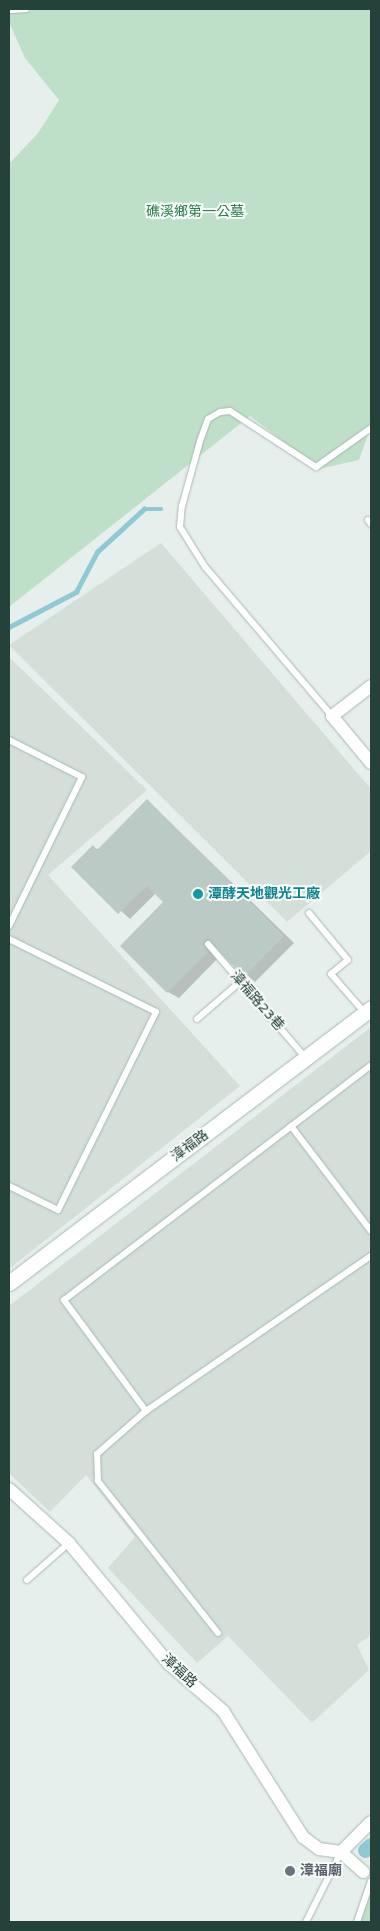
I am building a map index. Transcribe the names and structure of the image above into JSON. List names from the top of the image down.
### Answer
{
  "streets": {
    "street": ["漳福路"],
    "lane": ["漳福路23巷"]
  },
  "crossings": [
    ["漳福路23巷", "漳福路"]
  ],
  "parks": ["礁溪鄉第一公墓"],
  "places": ["潭酵天地觀光工廠", "漳福廟"]
}
